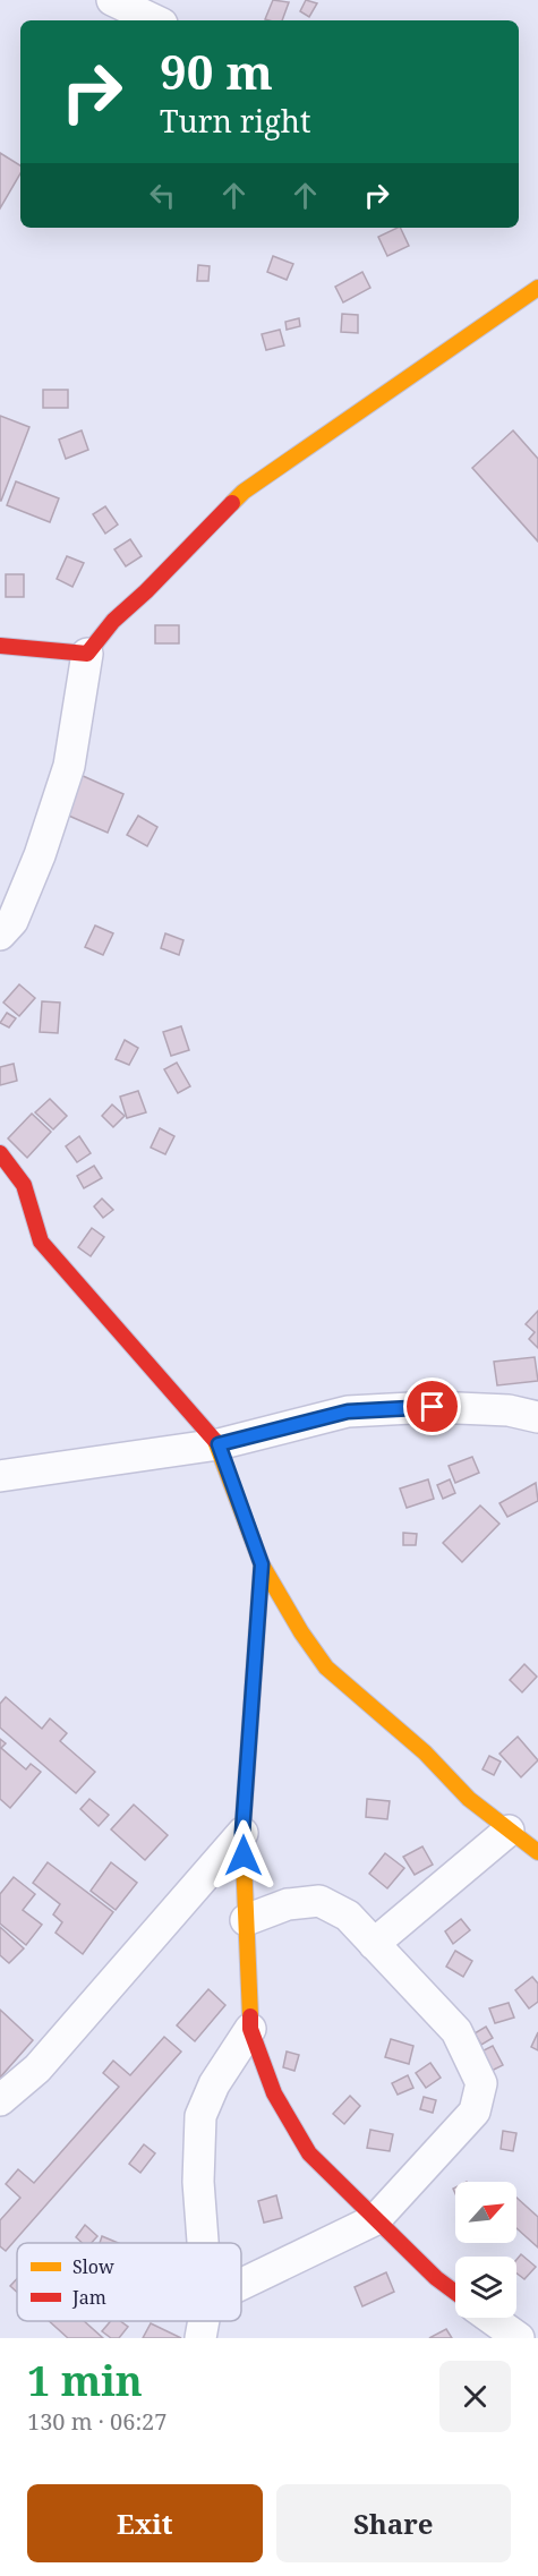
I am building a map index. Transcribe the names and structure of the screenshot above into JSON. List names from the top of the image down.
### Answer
{
  "legend": ["Slow", "Jam"],
  "north": "top right",
  "page": {
    "turn": ["90 m", "Turn right"],
    "heading": ["1 min", "130 m · 06:27"],
    "buttons": ["Exit", "Share"]
  }
}
